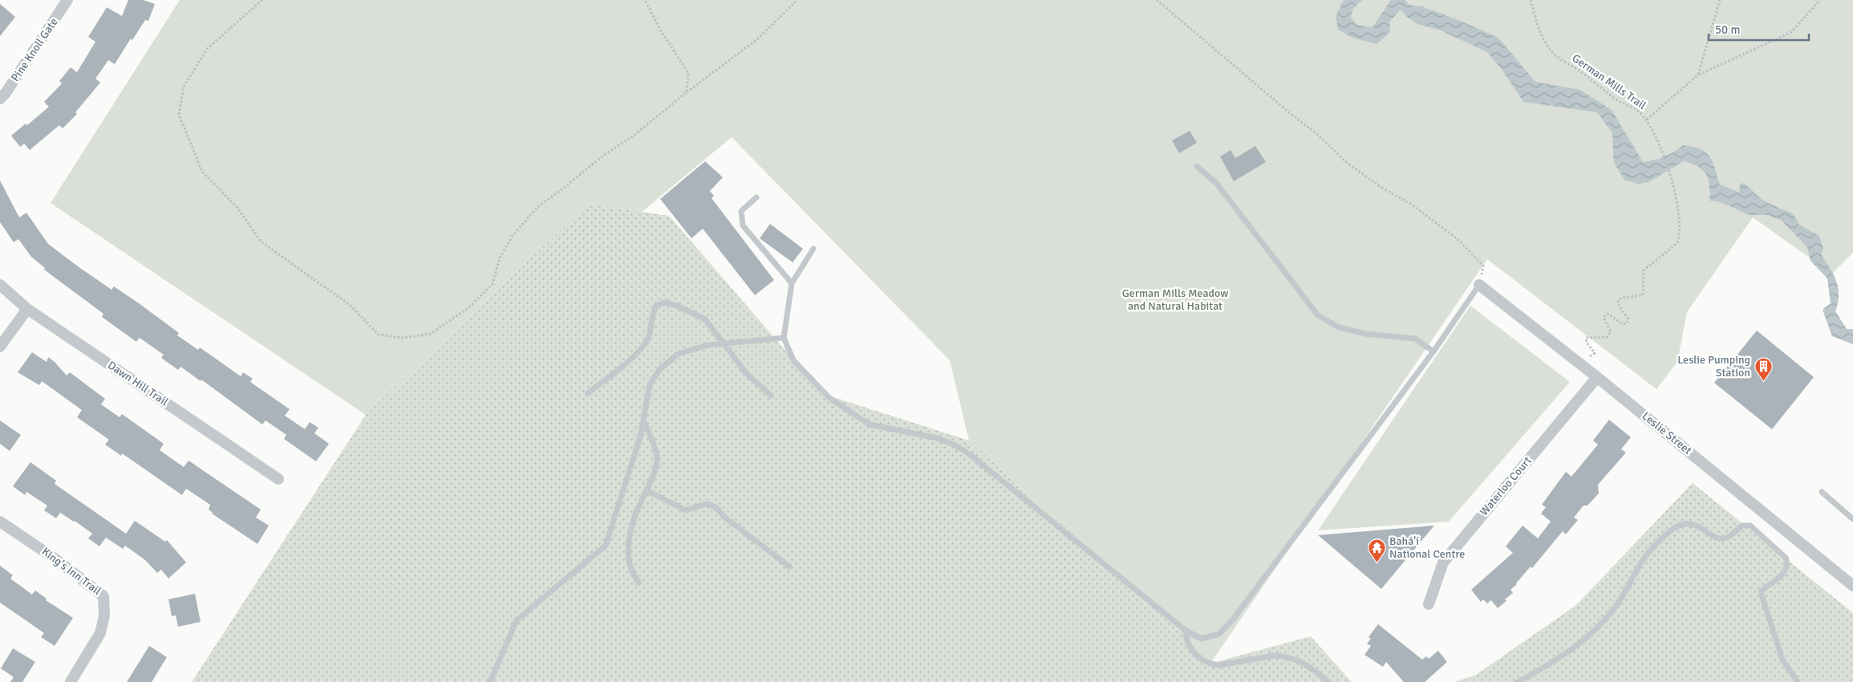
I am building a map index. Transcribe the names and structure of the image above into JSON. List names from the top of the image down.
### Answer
{
  "streets": {
    "street": [
      "Pine Knoll Gate",
      "Dawn Hill Trail",
      "Leslie Street",
      "Waterloo Court",
      "King's Inn Trail"
    ],
    "path": ["German Mills Trail"]
  },
  "crossings": [
    ["German Mills Trail", "Leslie Street"],
    ["Leslie Street", "Waterloo Court"]
  ],
  "parks": ["German Mills Meadow and Natural Habitat"],
  "places": {
    "building": ["Leslie Pumping Station"],
    "temple": ["Bahá'í National Centre"]
  },
  "scale_bar": "50 m"
}
